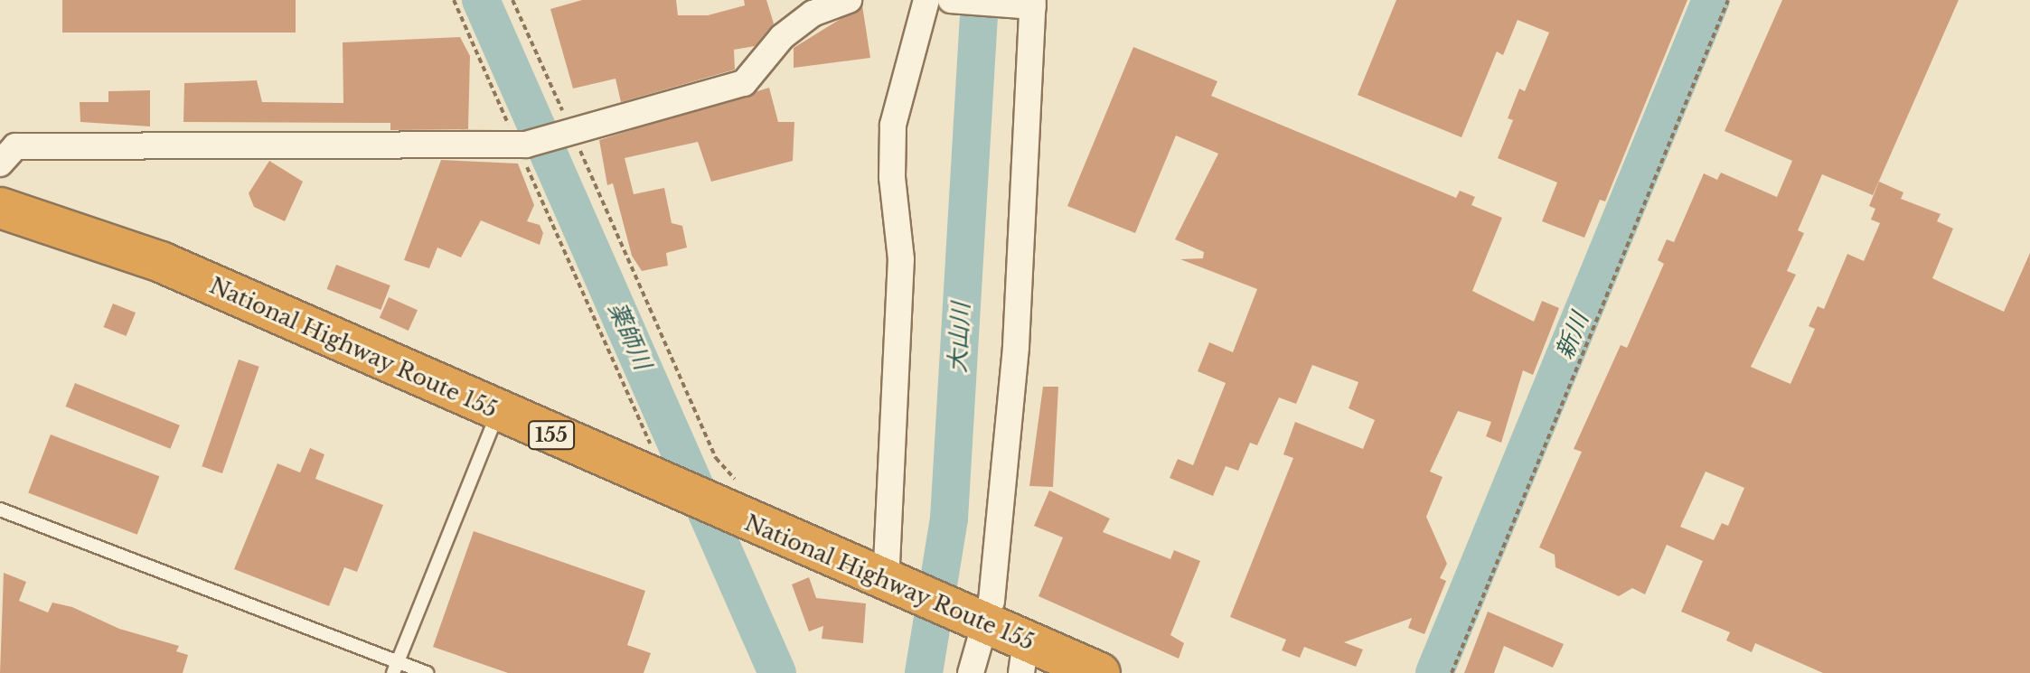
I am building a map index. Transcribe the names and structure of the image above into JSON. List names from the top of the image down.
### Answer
{
  "streets": {
    "highway": ["National Highway Route 155", "155"]
  },
  "water": ["薬師川", "新川", "大山川"]
}
